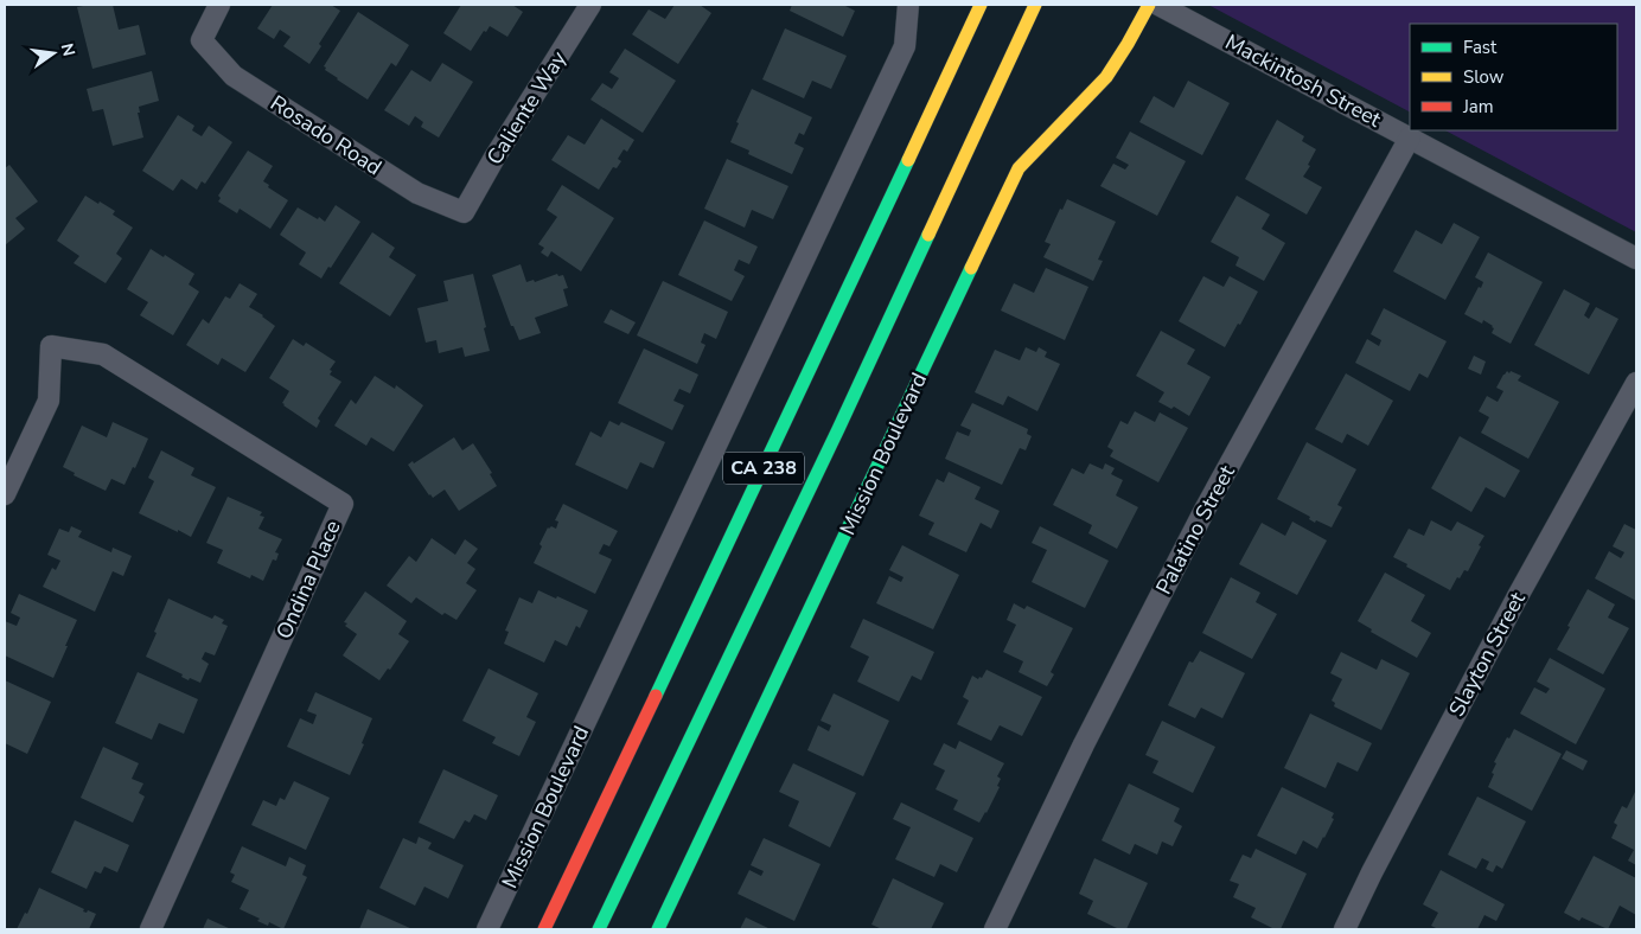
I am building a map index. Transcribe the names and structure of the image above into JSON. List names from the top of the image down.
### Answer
{
  "streets": {
    "main road": ["Mission Boulevard", "CA 238"],
    "street": [
      "Mackintosh Street",
      "Caliente Way",
      "Rosado Road",
      "Palatino Street",
      "Ondina Place",
      "Slayton Street"
    ]
  },
  "crossings": [
    ["Mackintosh Street", "Palatino Street"],
    ["Caliente Way", "Rosado Road"]
  ],
  "legend": ["Fast", "Slow", "Jam"],
  "north": "right"
}
